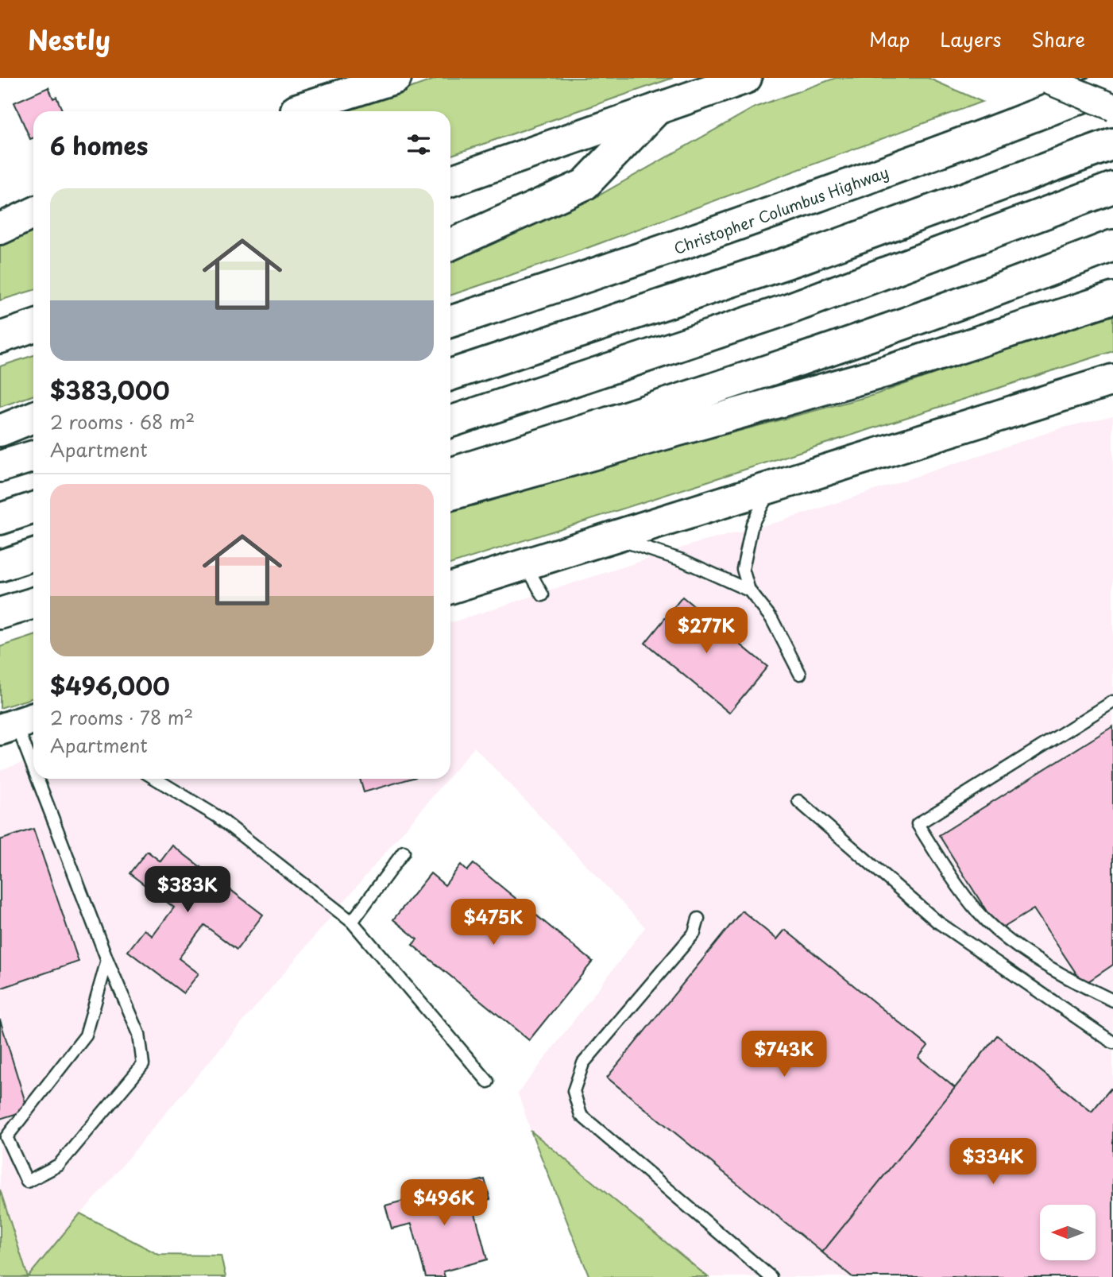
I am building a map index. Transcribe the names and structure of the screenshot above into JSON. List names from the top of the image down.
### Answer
{
  "streets": {
    "highway": ["Christopher Columbus Highway"]
  },
  "north": "left",
  "page": {
    "header": "Nestly",
    "nav": ["Map", "Layers", "Share"],
    "heading": "6 homes",
    "list": [
      {
        "name": "$383,000",
        "note": "2 rooms · 68 m² · Apartment"
      },
      {
        "name": "$496,000",
        "note": "2 rooms · 78 m² · Apartment"
      }
    ],
    "price": [
      "$277K",
      "$383K",
      "$475K",
      "$743K",
      "$334K",
      "$496K"
    ]
  }
}
